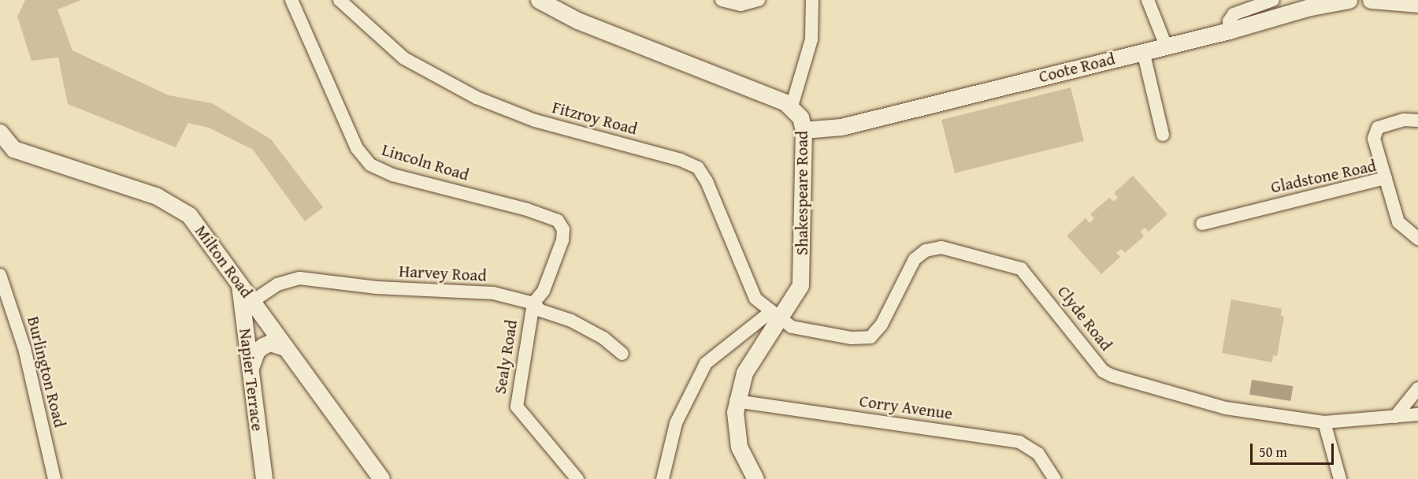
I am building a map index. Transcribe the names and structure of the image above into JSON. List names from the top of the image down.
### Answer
{
  "streets": {
    "street": [
      "Coote Road",
      "Fitzroy Road",
      "Lincoln Road",
      "Gladstone Road",
      "Shakespeare Road",
      "Milton Road",
      "Harvey Road",
      "Clyde Road",
      "Sealy Road",
      "Burlington Road",
      "Napier Terrace",
      "Corry Avenue"
    ]
  },
  "crossings": [
    ["Coote Road", "Shakespeare Road"],
    ["Fitzroy Road", "Shakespeare Road"],
    ["Fitzroy Road", "Clyde Road"],
    ["Lincoln Road", "Harvey Road"],
    ["Lincoln Road", "Sealy Road"],
    ["Shakespeare Road", "Clyde Road"],
    ["Shakespeare Road", "Corry Avenue"],
    ["Milton Road", "Harvey Road"],
    ["Milton Road", "Napier Terrace"],
    ["Harvey Road", "Sealy Road"]
  ],
  "scale_bar": "50 m"
}
